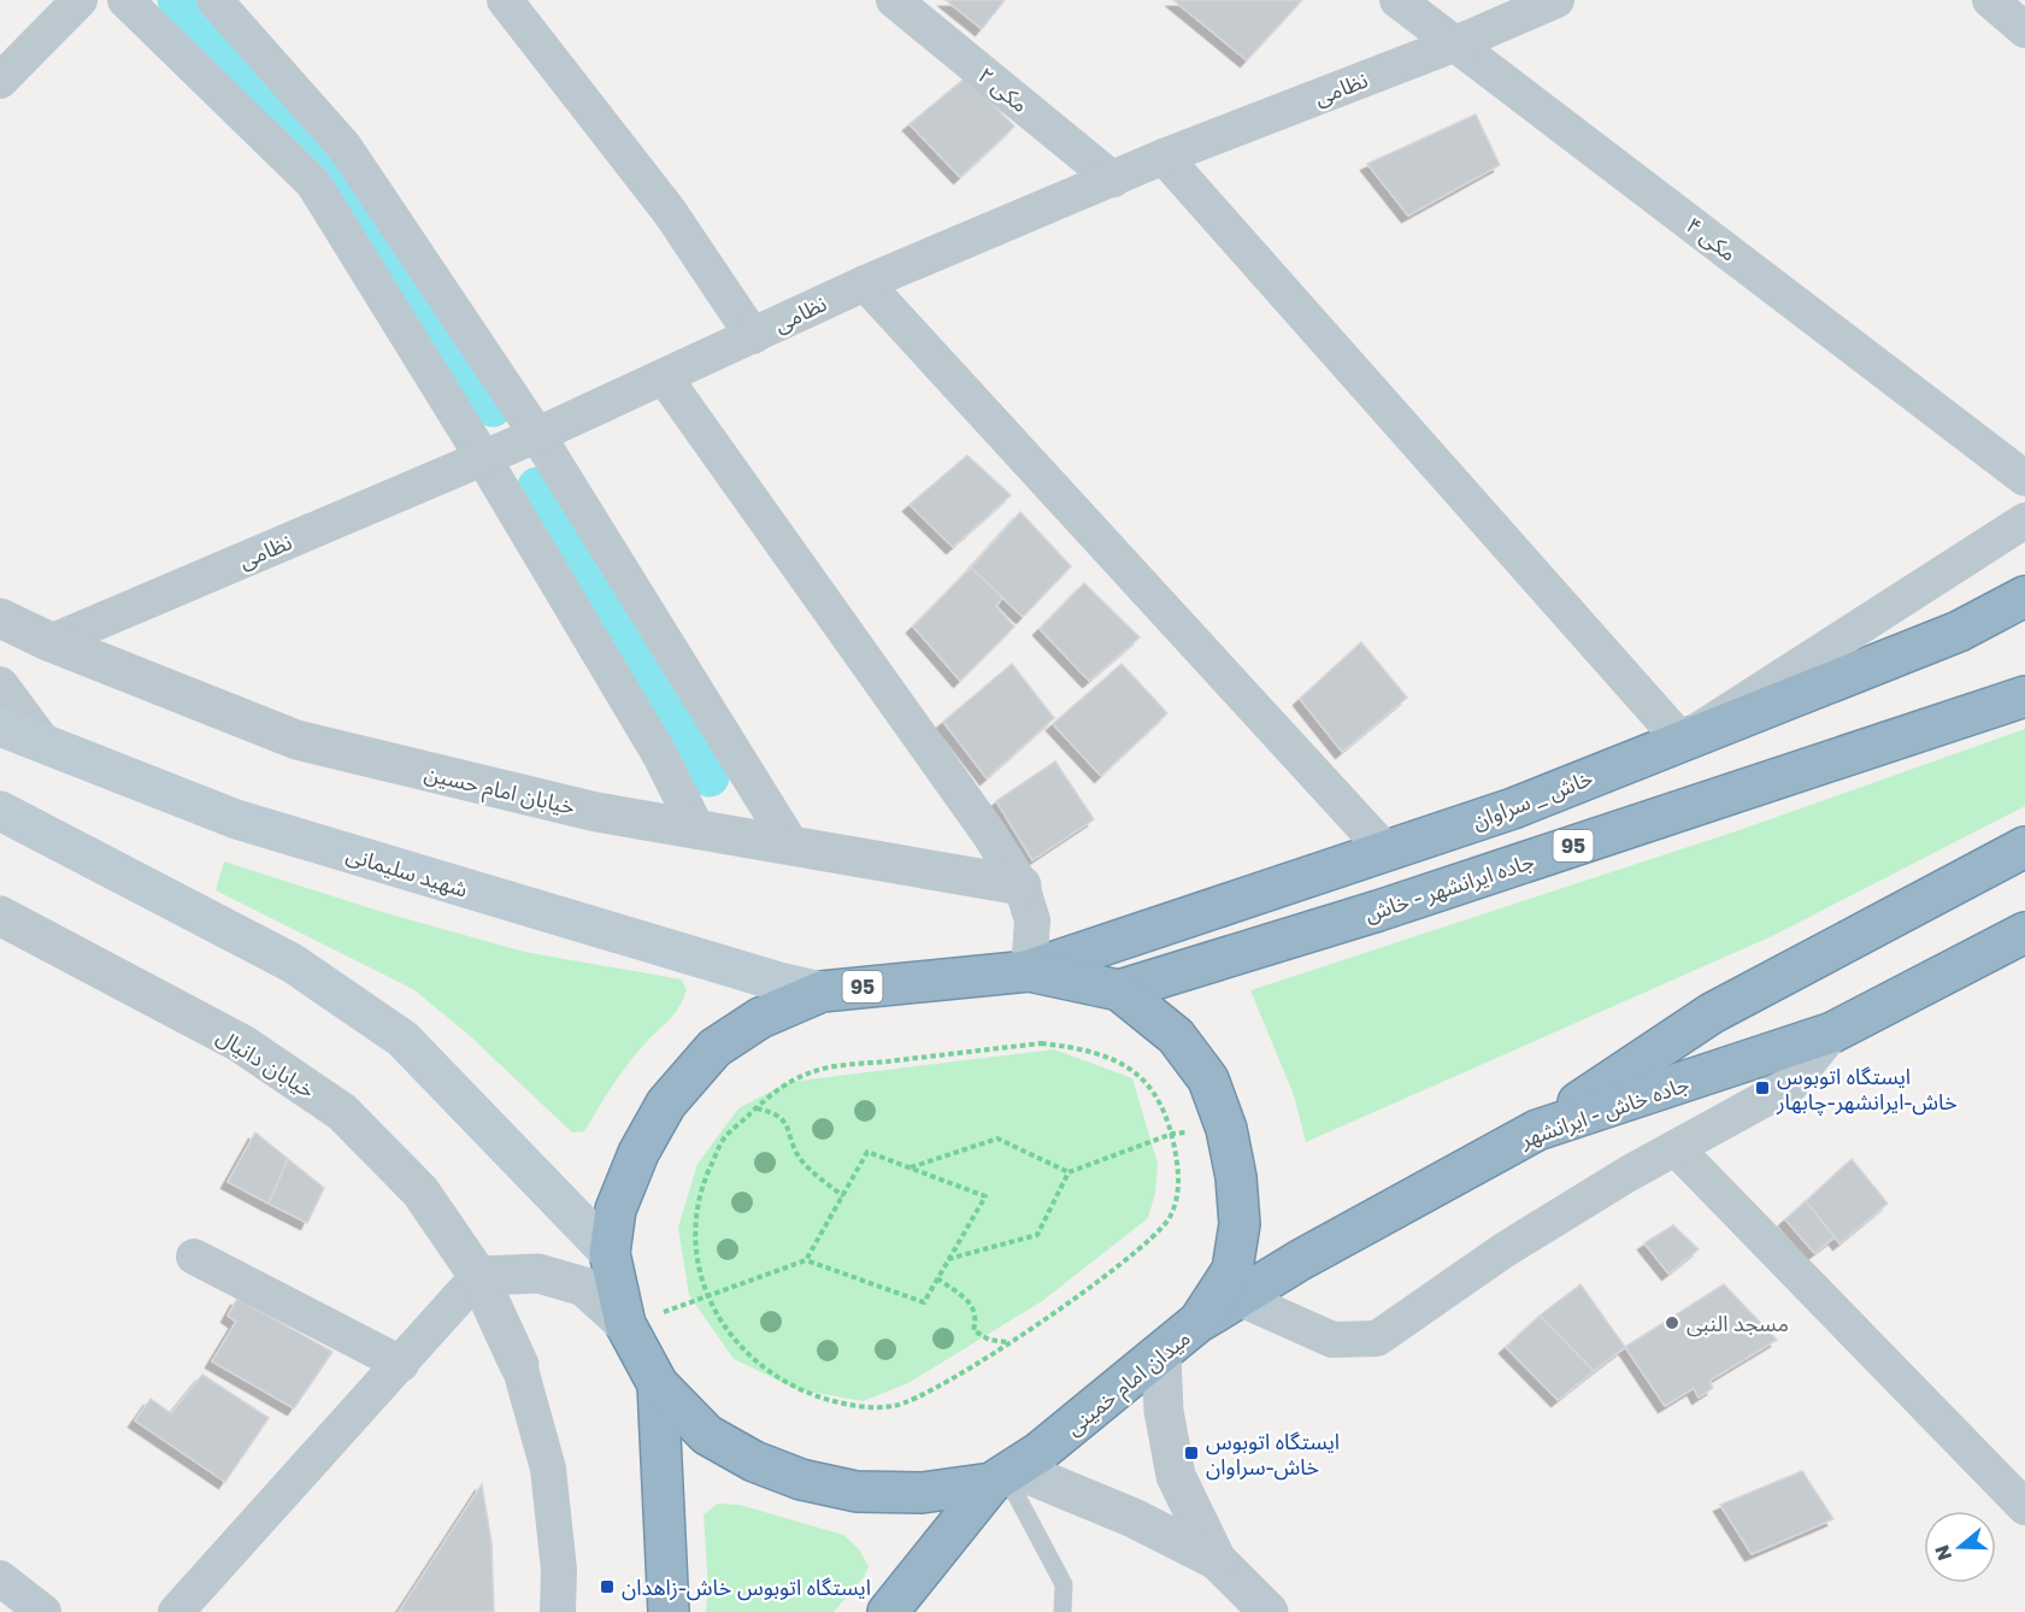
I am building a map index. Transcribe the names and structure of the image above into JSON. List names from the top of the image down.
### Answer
{
  "streets": {
    "highway": [
      "خاش _ سراوان",
      "95",
      "جاده ایرانشهر - خاش",
      "جاده خاش - ایرانشهر",
      "میدان امام خمینی"
    ],
    "main road": ["شهید سلیمانی"],
    "street": [
      "نظامی",
      "مکی ۲",
      "مکی ۴",
      "خیابان امام حسین",
      "خیابان دانیال"
    ]
  },
  "crossings": [
    ["نظامی", "مکی ۲"],
    ["نظامی", "مکی ۴"],
    ["نظامی", "خیابان امام حسین"],
    ["خاش _ سراوان", "میدان امام خمینی"],
    ["95", "میدان امام خمینی"],
    ["شهید سلیمانی", "میدان امام خمینی"],
    ["جاده ایرانشهر - خاش", "میدان امام خمینی"],
    ["جاده خاش - ایرانشهر", "میدان امام خمینی"]
  ],
  "places": {
    "transit": ["ایستگاه اتوبوس خاش-ایرانشهر-چابهار", "ایستگاه اتوبوس خاش-سراوان", "ایستگاه اتوبوس خاش-زاهدان"],
    "other": ["مسجد النبی"]
  },
  "north": "left"
}
